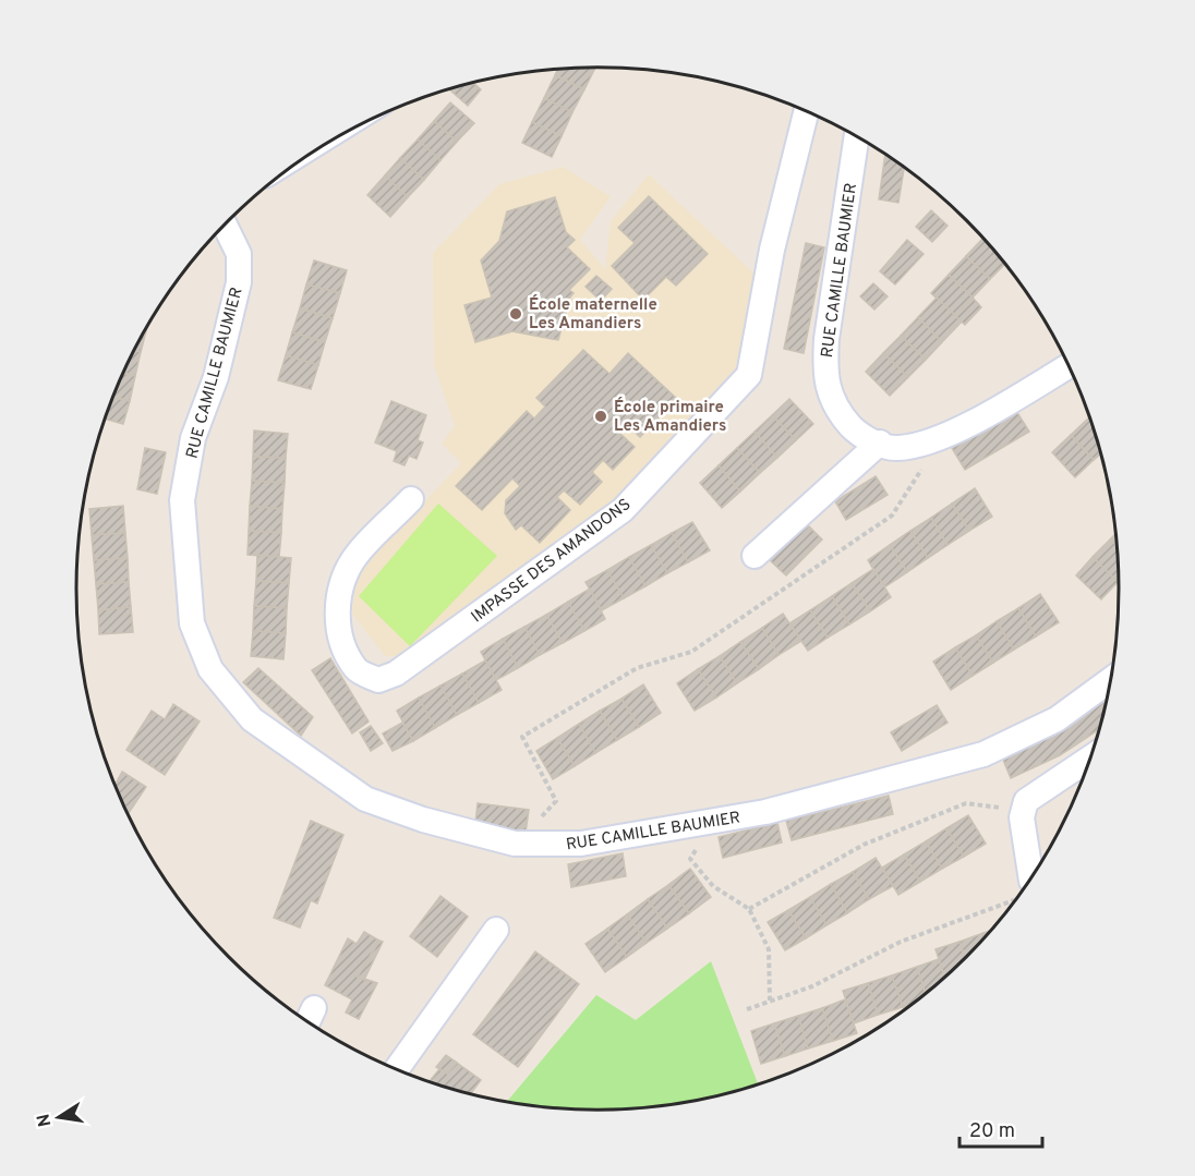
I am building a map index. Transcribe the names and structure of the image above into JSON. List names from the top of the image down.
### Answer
{
  "streets": {
    "street": ["RUE CAMILLE BAUMIER", "IMPASSE DES AMANDONS"]
  },
  "places": ["École maternelle Les Amandiers", "École primaire Les Amandiers"],
  "scale_bar": "20 m",
  "north": "left"
}
